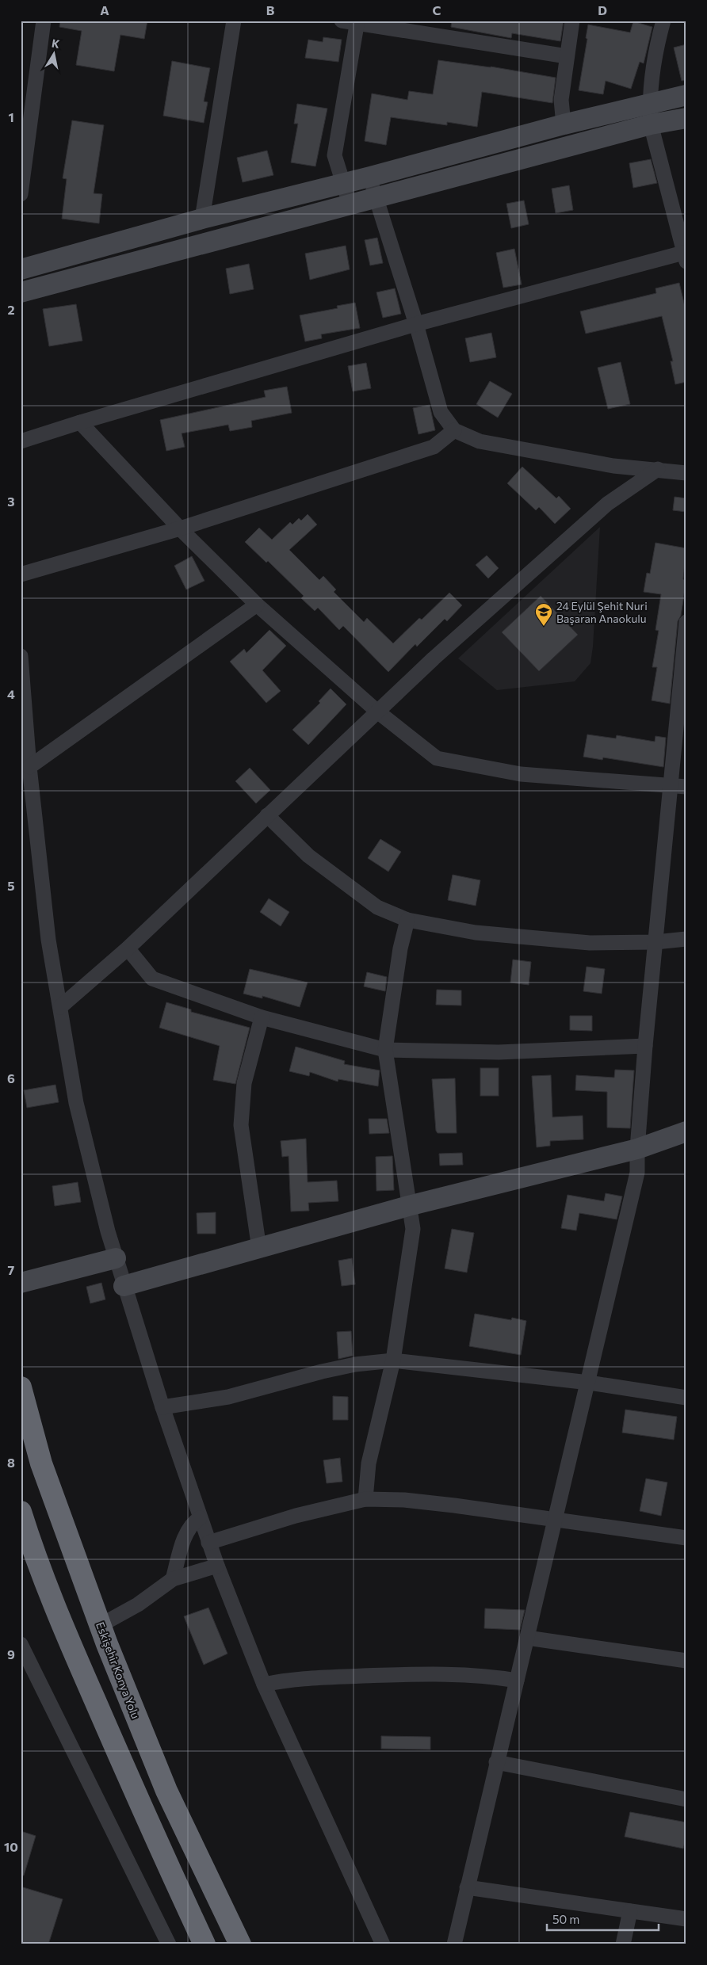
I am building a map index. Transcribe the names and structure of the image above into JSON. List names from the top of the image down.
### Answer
{
  "streets": {
    "highway": ["Eskişehir Konya Yolu"]
  },
  "places": {
    "school or university": ["24 Eylül Şehit Nuri Başaran Anaokulu"]
  },
  "scale_bar": "50 m",
  "north": "top",
  "grid": {
    "columns": [
      "A",
      "B",
      "C",
      "D"
    ],
    "rows": [
      "1",
      "2",
      "3",
      "4",
      "5",
      "6",
      "7",
      "8",
      "9",
      "10"
    ]
  }
}
